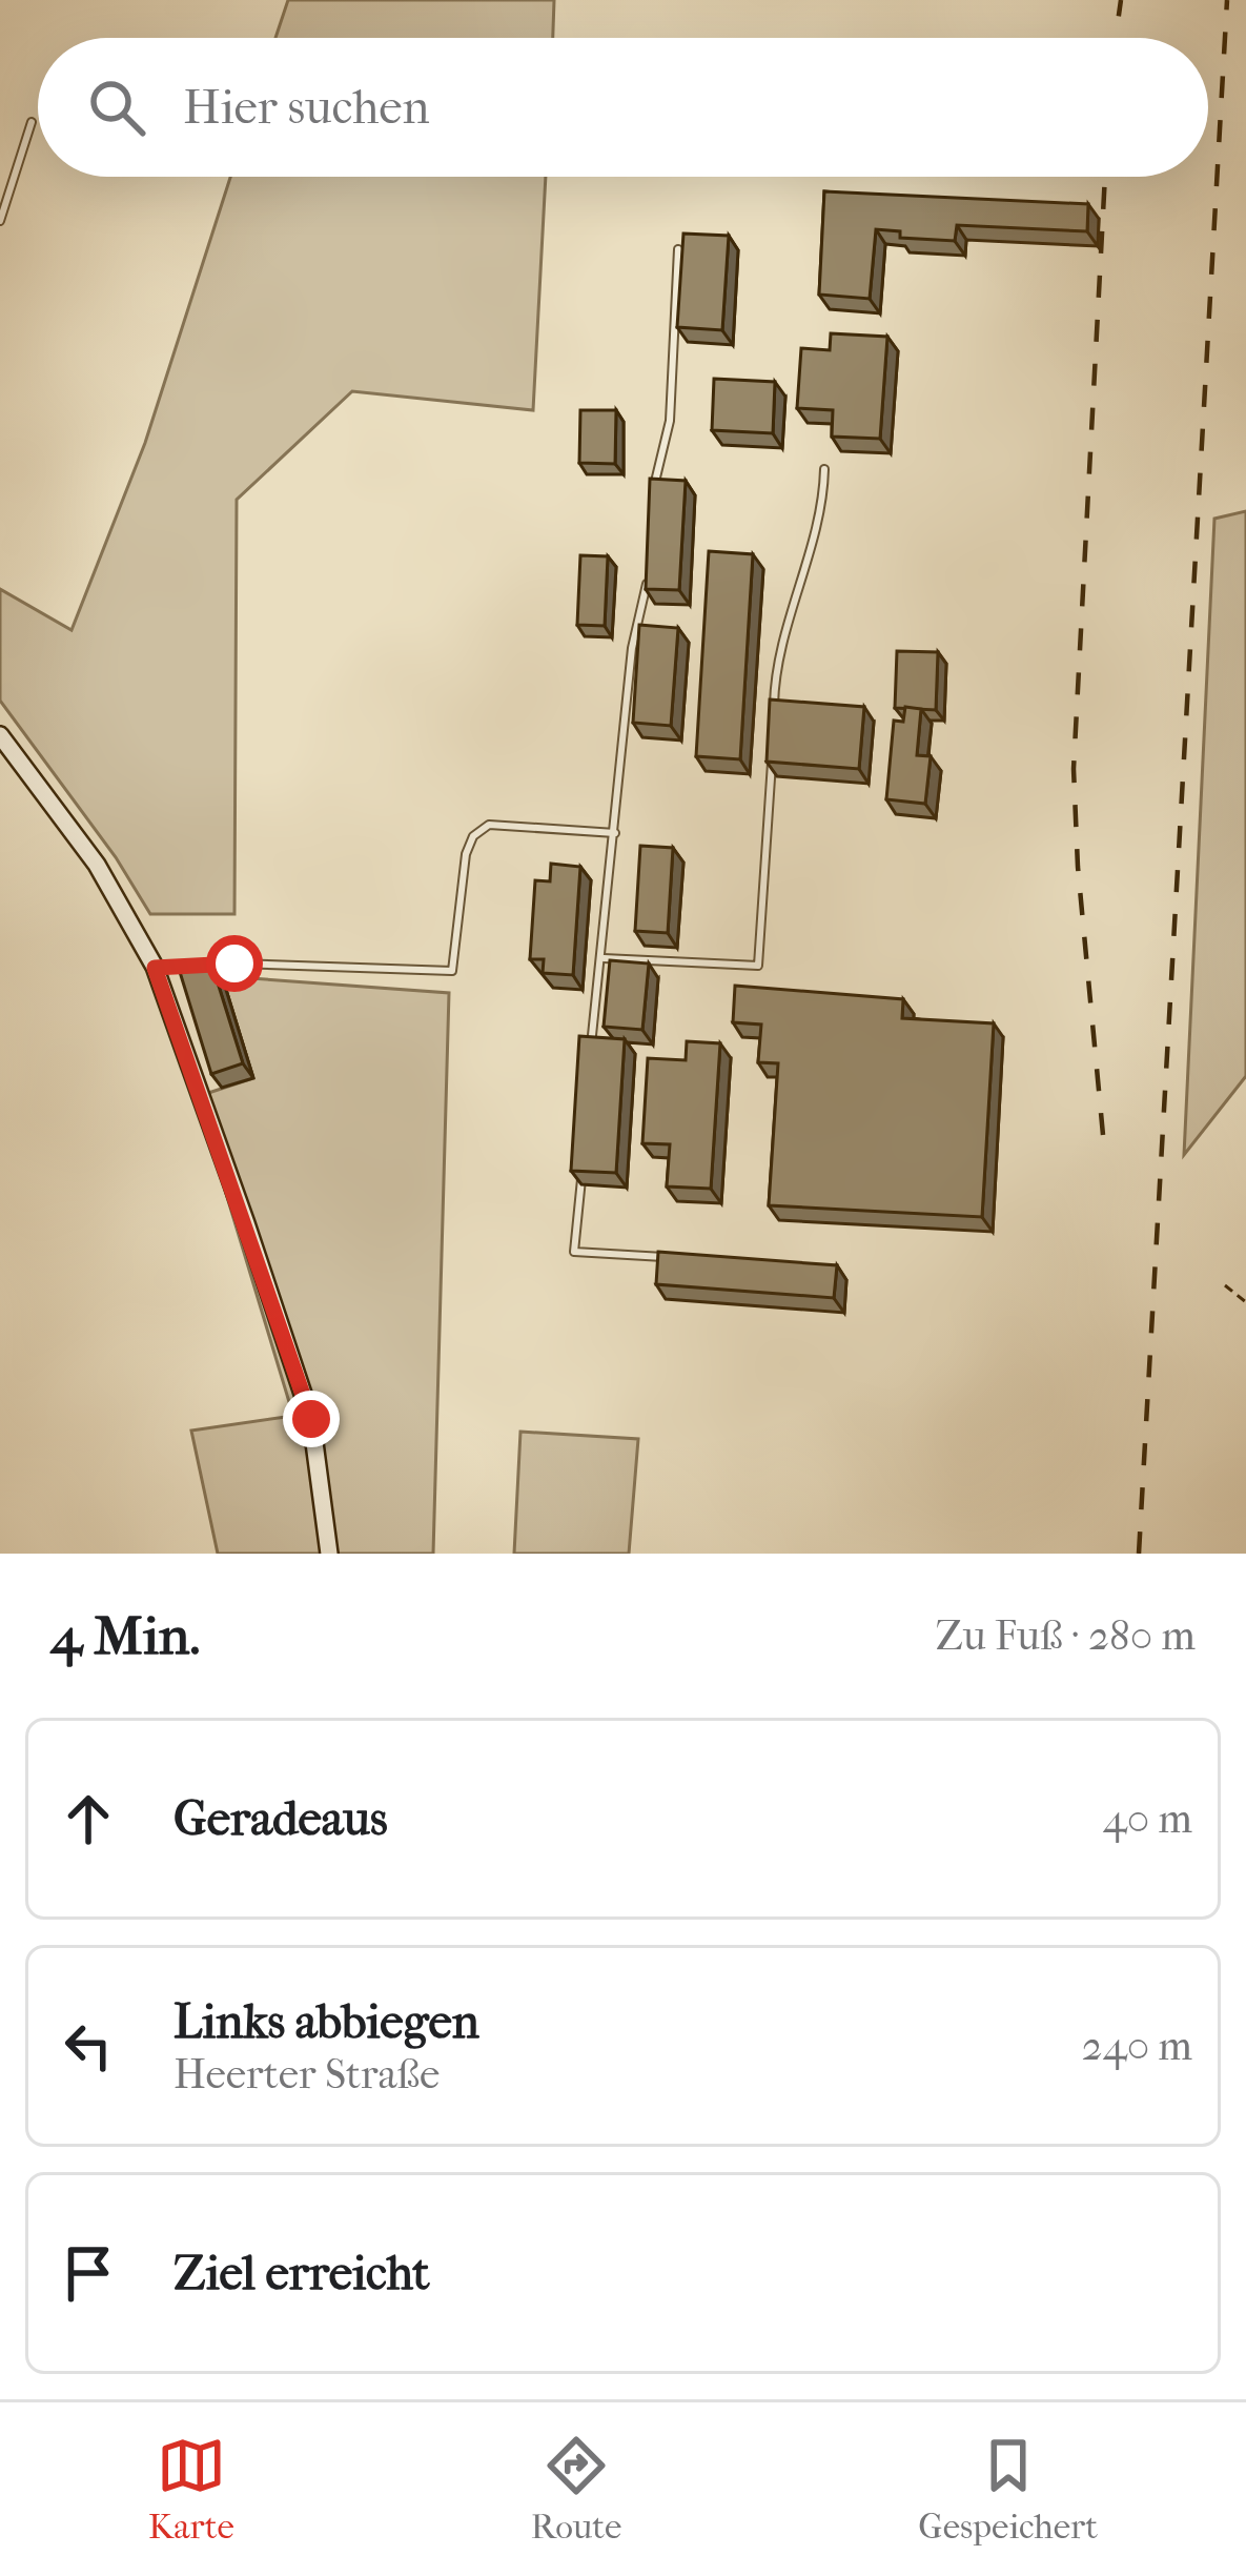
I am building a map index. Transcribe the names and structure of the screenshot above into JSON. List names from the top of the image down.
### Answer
{
  "page": {
    "search": "Hier suchen",
    "heading": ["4 Min.", "Zu Fuß · 280 m"],
    "list": [
      ["Geradeaus", "40 m"],
      ["Links abbiegen", "Heerter Straße", "240 m"],
      "Ziel erreicht"
    ],
    "nav": ["Karte", "Route", "Gespeichert"]
  }
}
